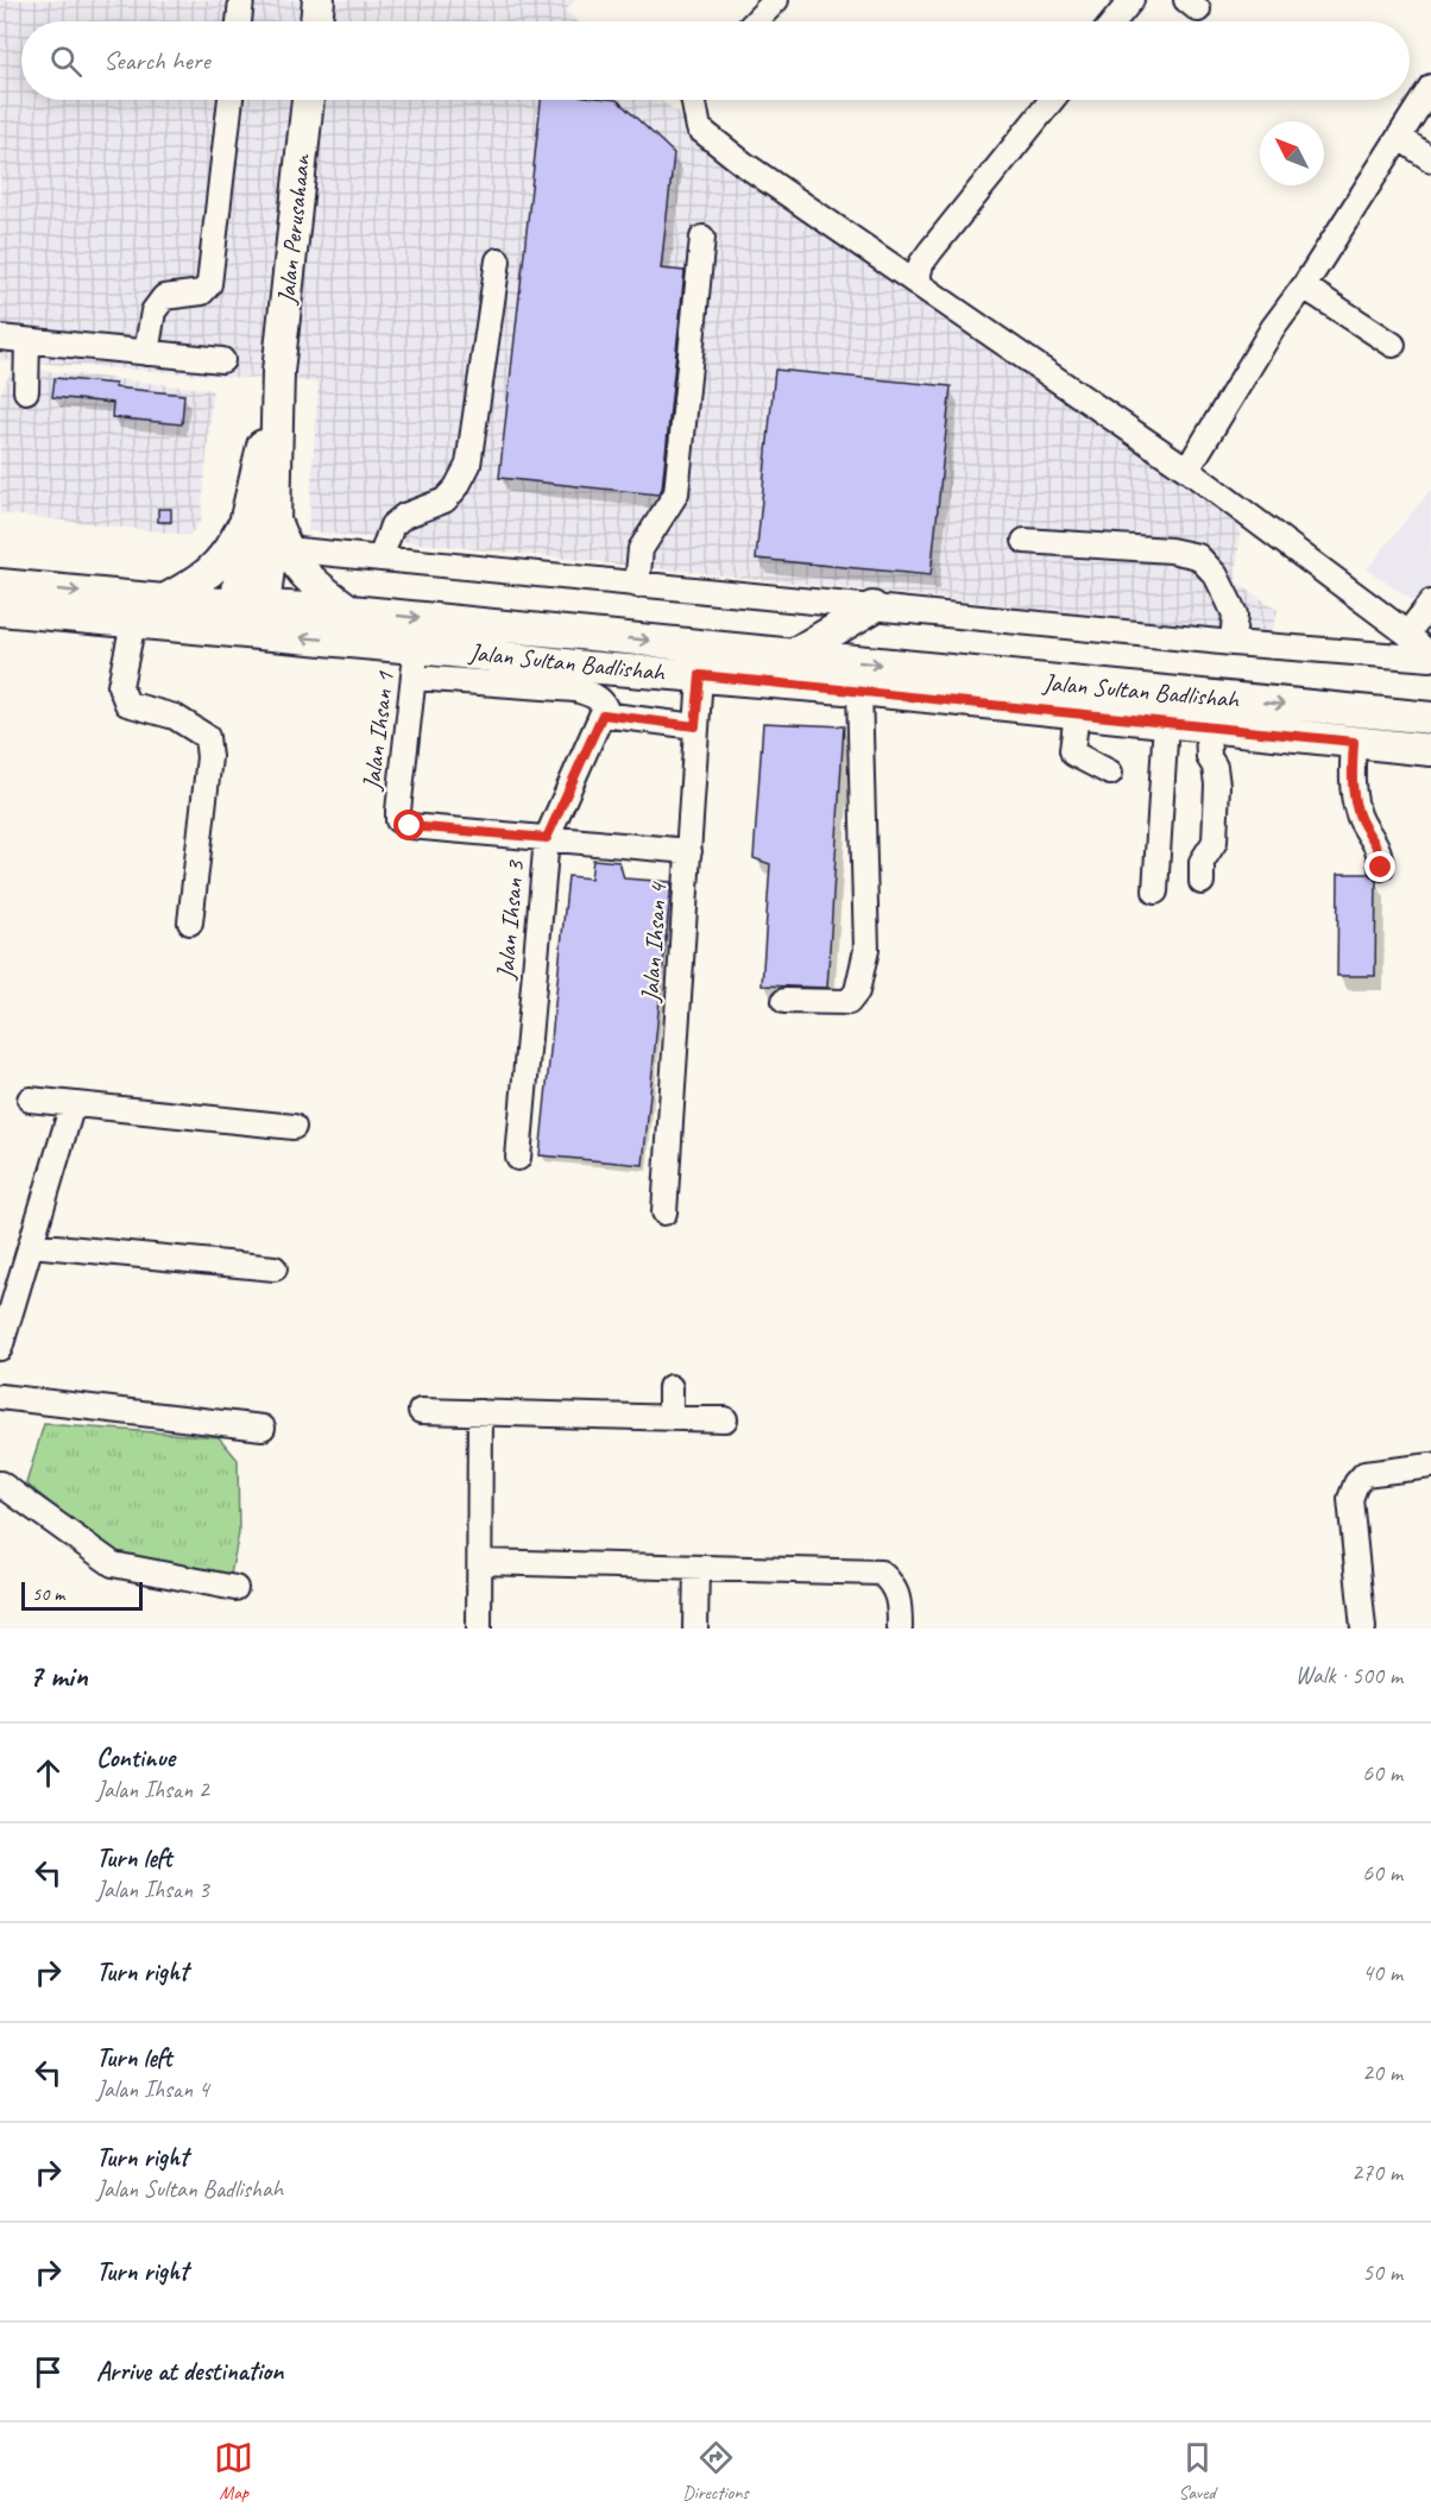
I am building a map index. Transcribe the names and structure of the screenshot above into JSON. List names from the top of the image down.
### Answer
{
  "streets": {
    "main road": ["Jalan Perusahaan", "Jalan Sultan Badlishah"],
    "street": ["Jalan Ihsan 1", "Jalan Ihsan 3", "Jalan Ihsan 4"]
  },
  "crossings": [
    ["Jalan Perusahaan", "Jalan Sultan Badlishah"],
    ["Jalan Sultan Badlishah", "Jalan Ihsan 1"],
    ["Jalan Sultan Badlishah", "Jalan Ihsan 4"],
    ["Jalan Ihsan 1", "Jalan Ihsan 3"]
  ],
  "scale_bar": "50 m",
  "north": "top left",
  "page": {
    "search": "Search here",
    "scale": "50 m",
    "heading": ["7 min", "Walk · 500 m"],
    "list": [
      ["Continue", "Jalan Ihsan 2", "60 m"],
      ["Turn left", "Jalan Ihsan 3", "60 m"],
      ["Turn right", "40 m"],
      ["Turn left", "Jalan Ihsan 4", "20 m"],
      ["Turn right", "Jalan Sultan Badlishah", "270 m"],
      ["Turn right", "50 m"],
      "Arrive at destination"
    ],
    "nav": ["Map", "Directions", "Saved"]
  }
}
